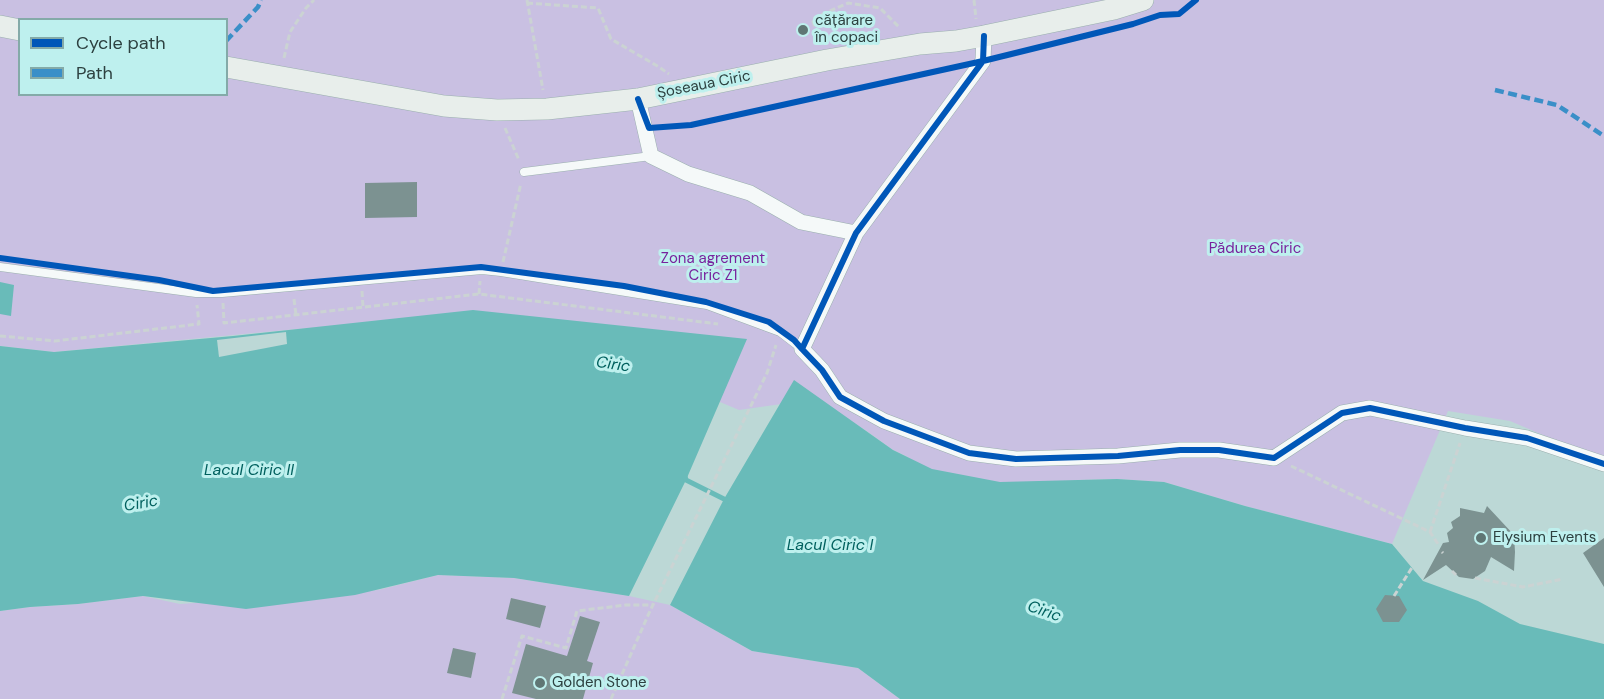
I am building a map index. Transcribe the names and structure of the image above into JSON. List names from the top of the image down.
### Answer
{
  "streets": {
    "main road": ["Șoseaua Ciric"]
  },
  "water": ["Ciric", "Lacul Ciric II", "Lacul Ciric I"],
  "parks": ["Pădurea Ciric", "Zona agrement Ciric Z1"],
  "places": ["cățărare în copaci", "Elysium Events", "Golden Stone"],
  "legend": ["Cycle path", "Path"]
}
